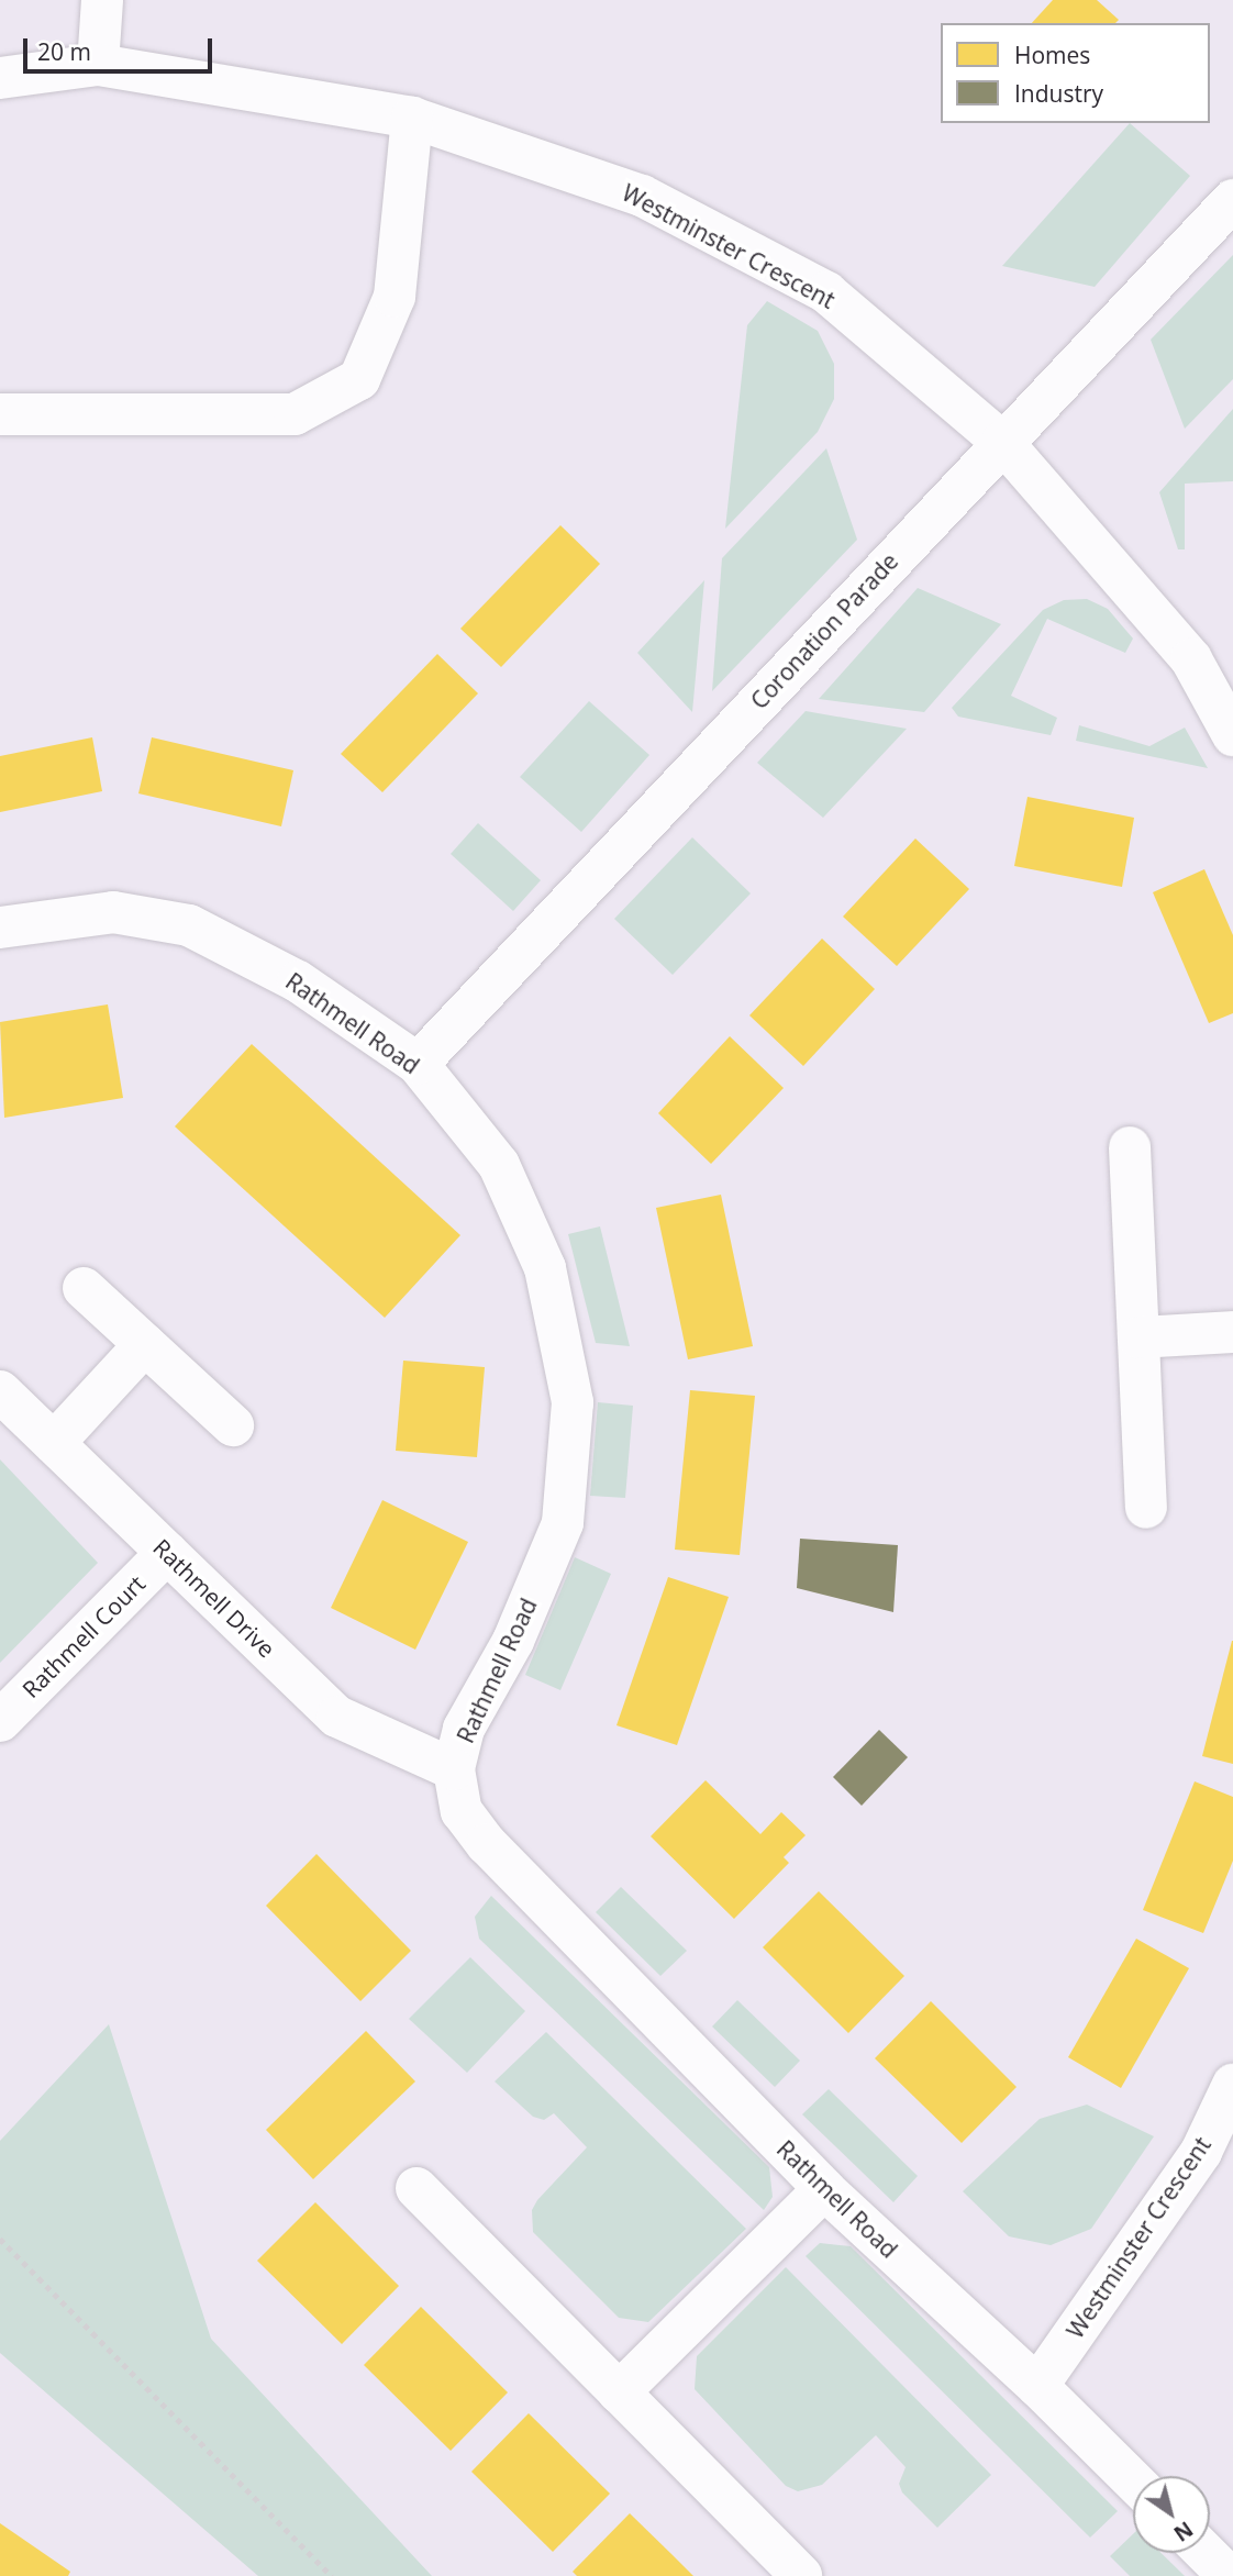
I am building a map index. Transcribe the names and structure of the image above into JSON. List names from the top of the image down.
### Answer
{
  "streets": {
    "street": [
      "Westminster Crescent",
      "Coronation Parade",
      "Rathmell Road",
      "Rathmell Drive",
      "Rathmell Court"
    ]
  },
  "crossings": [
    ["Westminster Crescent", "Coronation Parade"],
    ["Westminster Crescent", "Rathmell Road"],
    ["Coronation Parade", "Rathmell Road"],
    ["Rathmell Road", "Rathmell Drive"],
    ["Rathmell Drive", "Rathmell Court"]
  ],
  "legend": ["Homes", "Industry"],
  "scale_bar": "20 m",
  "north": "bottom right"
}
